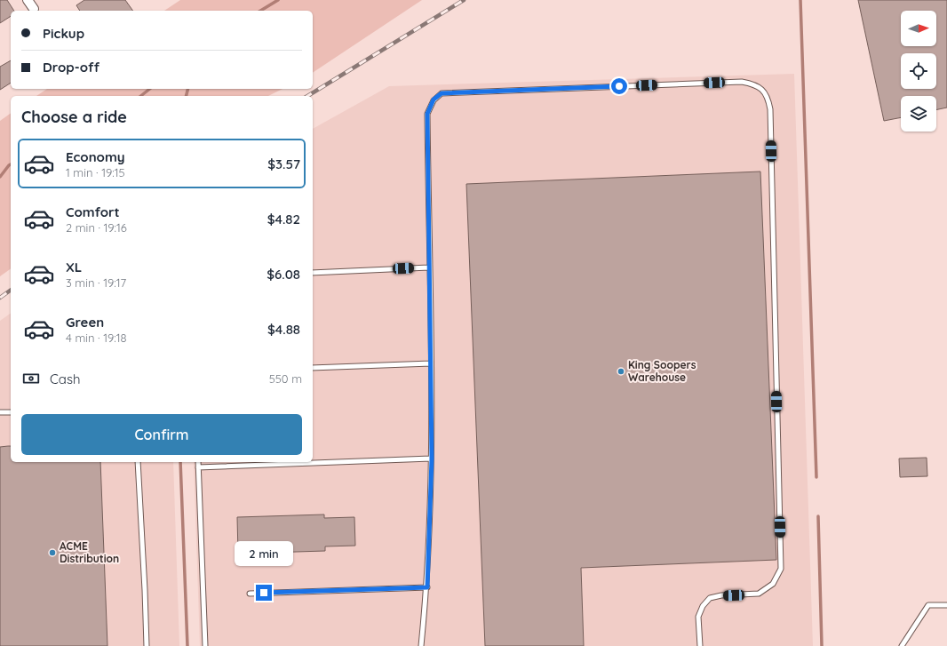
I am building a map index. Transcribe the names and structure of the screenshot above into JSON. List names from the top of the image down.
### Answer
{
  "places": ["King Soopers Warehouse", "ACME Distribution"],
  "north": "right",
  "page": {
    "banner": ["Pickup", "Drop-off"],
    "heading": "Choose a ride",
    "list": [
      {
        "name": "Economy",
        "note": "1 min · 19:15",
        "value": "$3.57"
      },
      {
        "name": "Comfort",
        "note": "2 min · 19:16",
        "value": "$4.82"
      },
      {
        "name": "XL",
        "note": "3 min · 19:17",
        "value": "$6.08"
      },
      {
        "name": "Green",
        "note": "4 min · 19:18",
        "value": "$4.88"
      }
    ],
    "pay": ["Cash", "550 m"],
    "buttons": "Confirm",
    "bubble": "2 min"
  }
}
